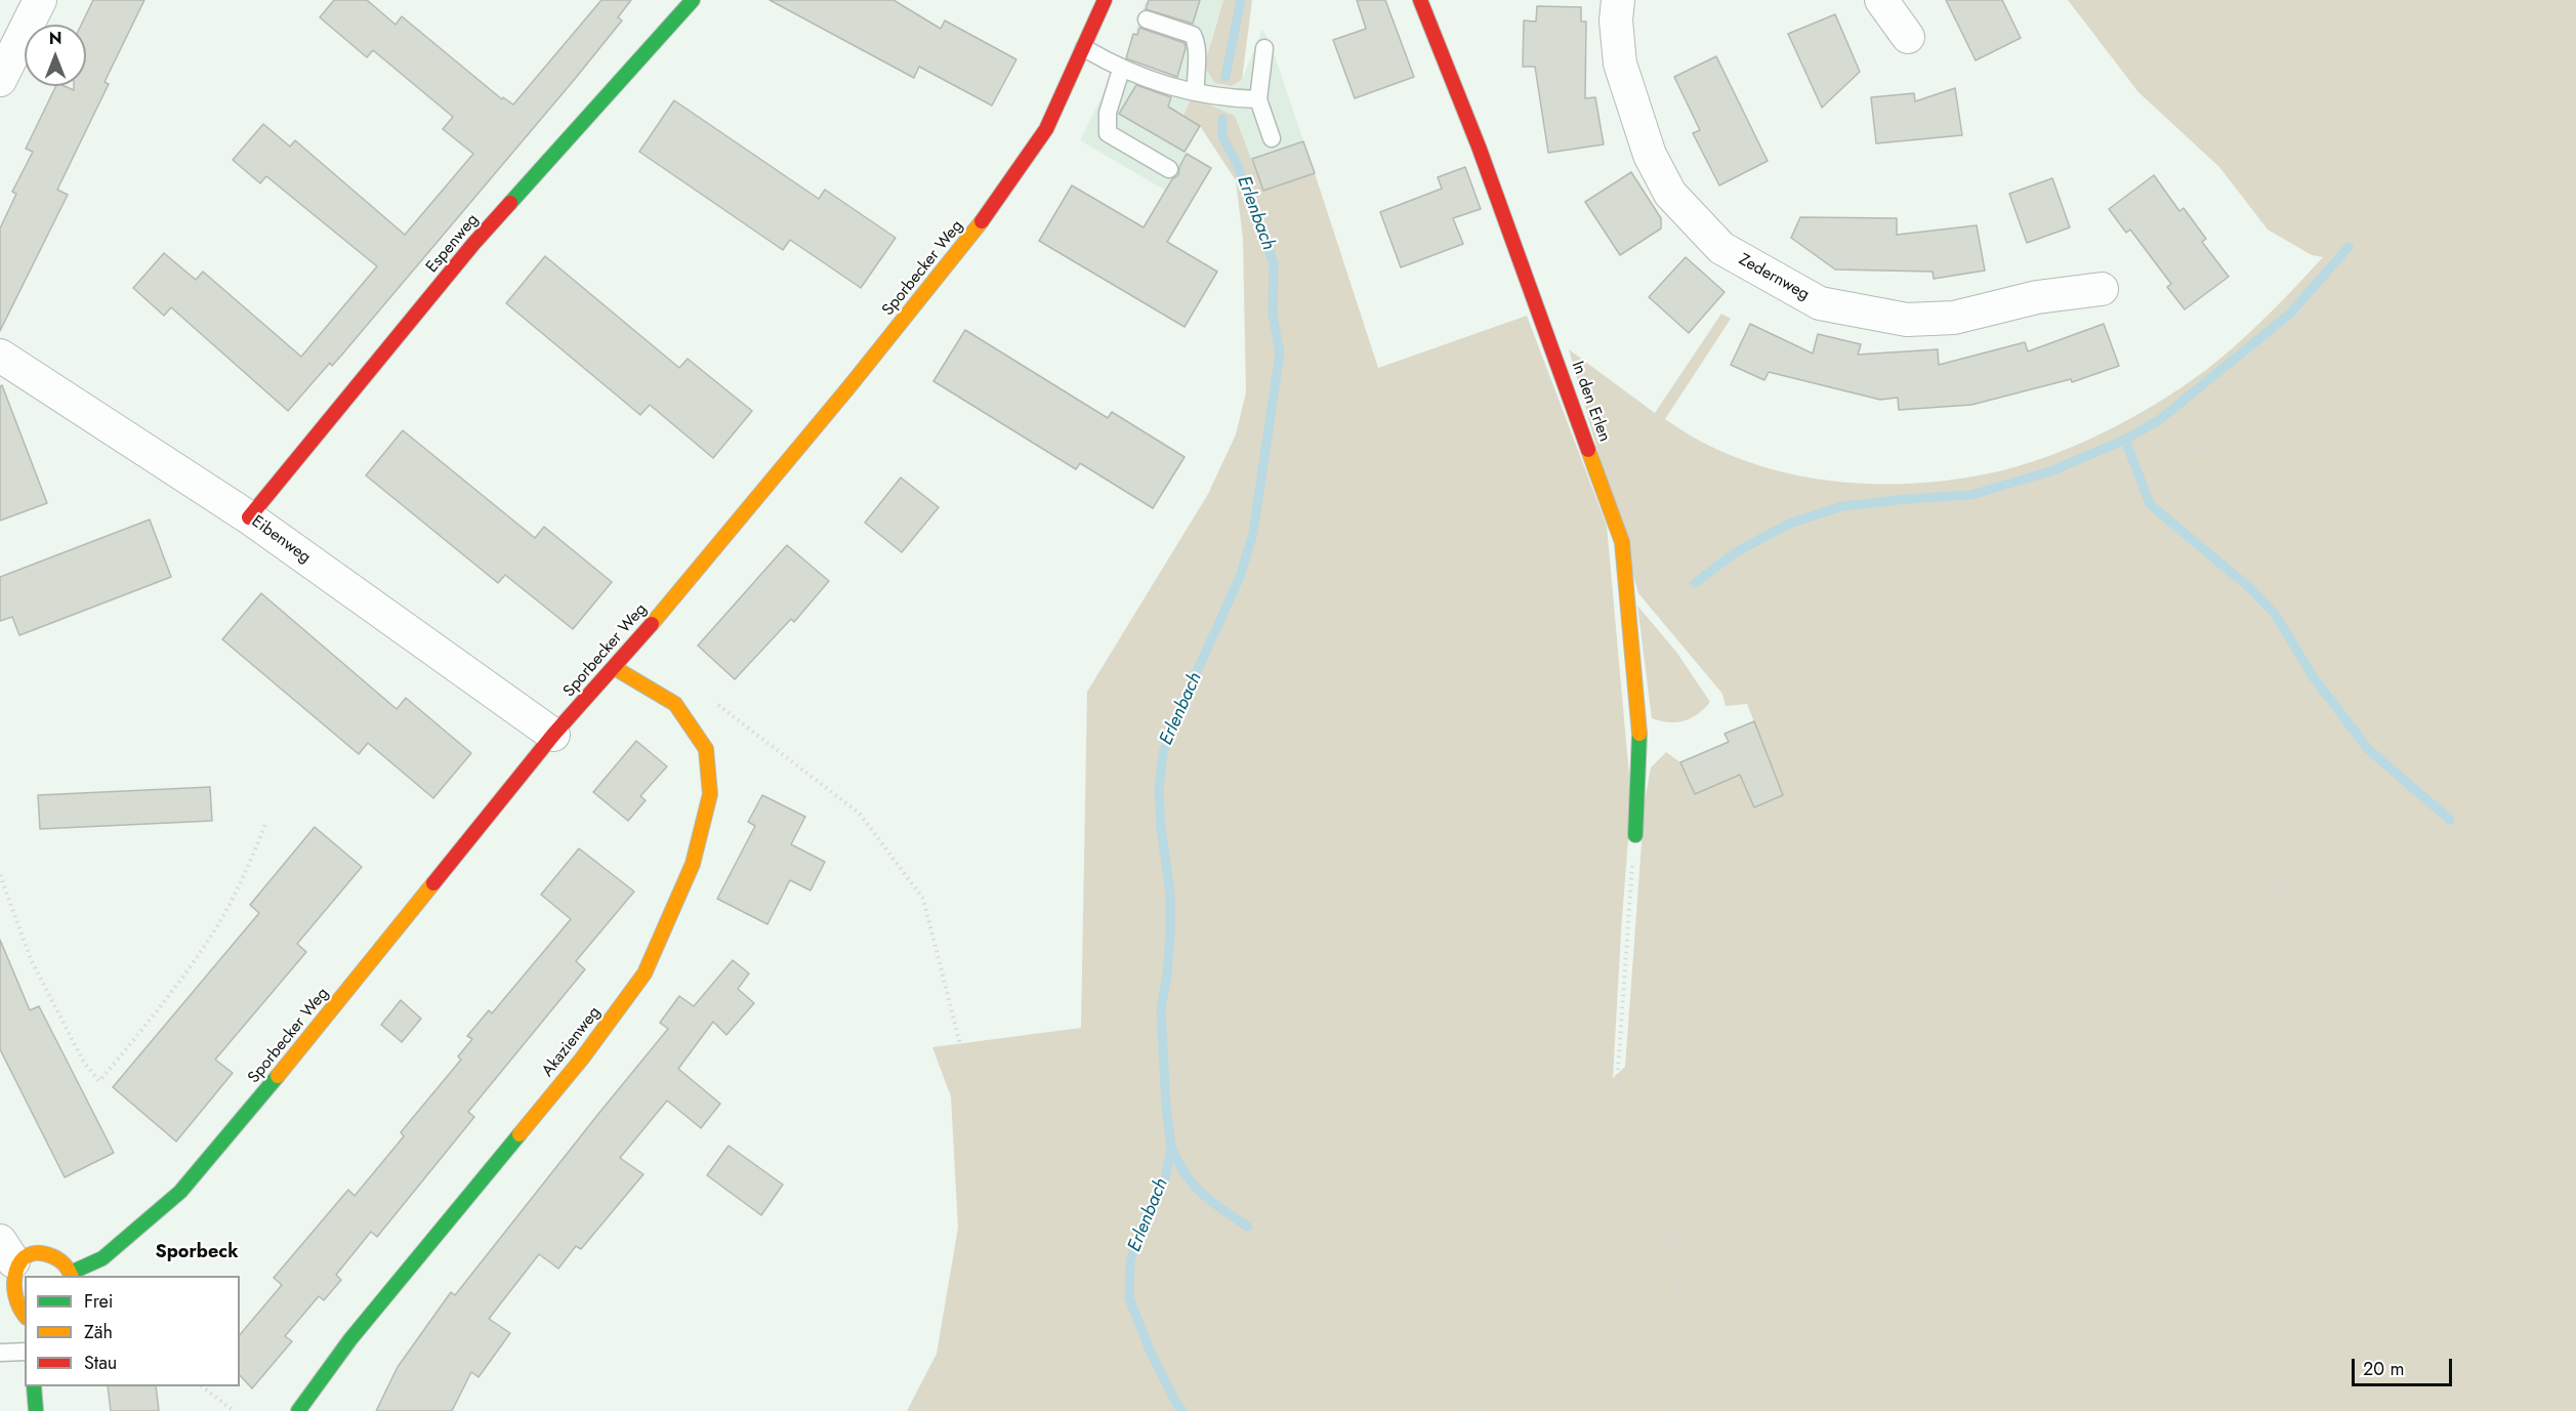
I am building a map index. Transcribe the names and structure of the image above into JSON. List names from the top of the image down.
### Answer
{
  "streets": {
    "street": [
      "Espenweg",
      "Sporbecker Weg",
      "Zedernweg",
      "In den Erlen",
      "Eibenweg",
      "Akazienweg"
    ]
  },
  "crossings": [
    ["Espenweg", "Eibenweg"],
    ["Sporbecker Weg", "Eibenweg"],
    ["Sporbecker Weg", "Akazienweg"]
  ],
  "districts": ["Sporbeck"],
  "water": ["Erlenbach"],
  "legend": ["Frei", "Zäh", "Stau"],
  "scale_bar": "20 m",
  "north": "top"
}
